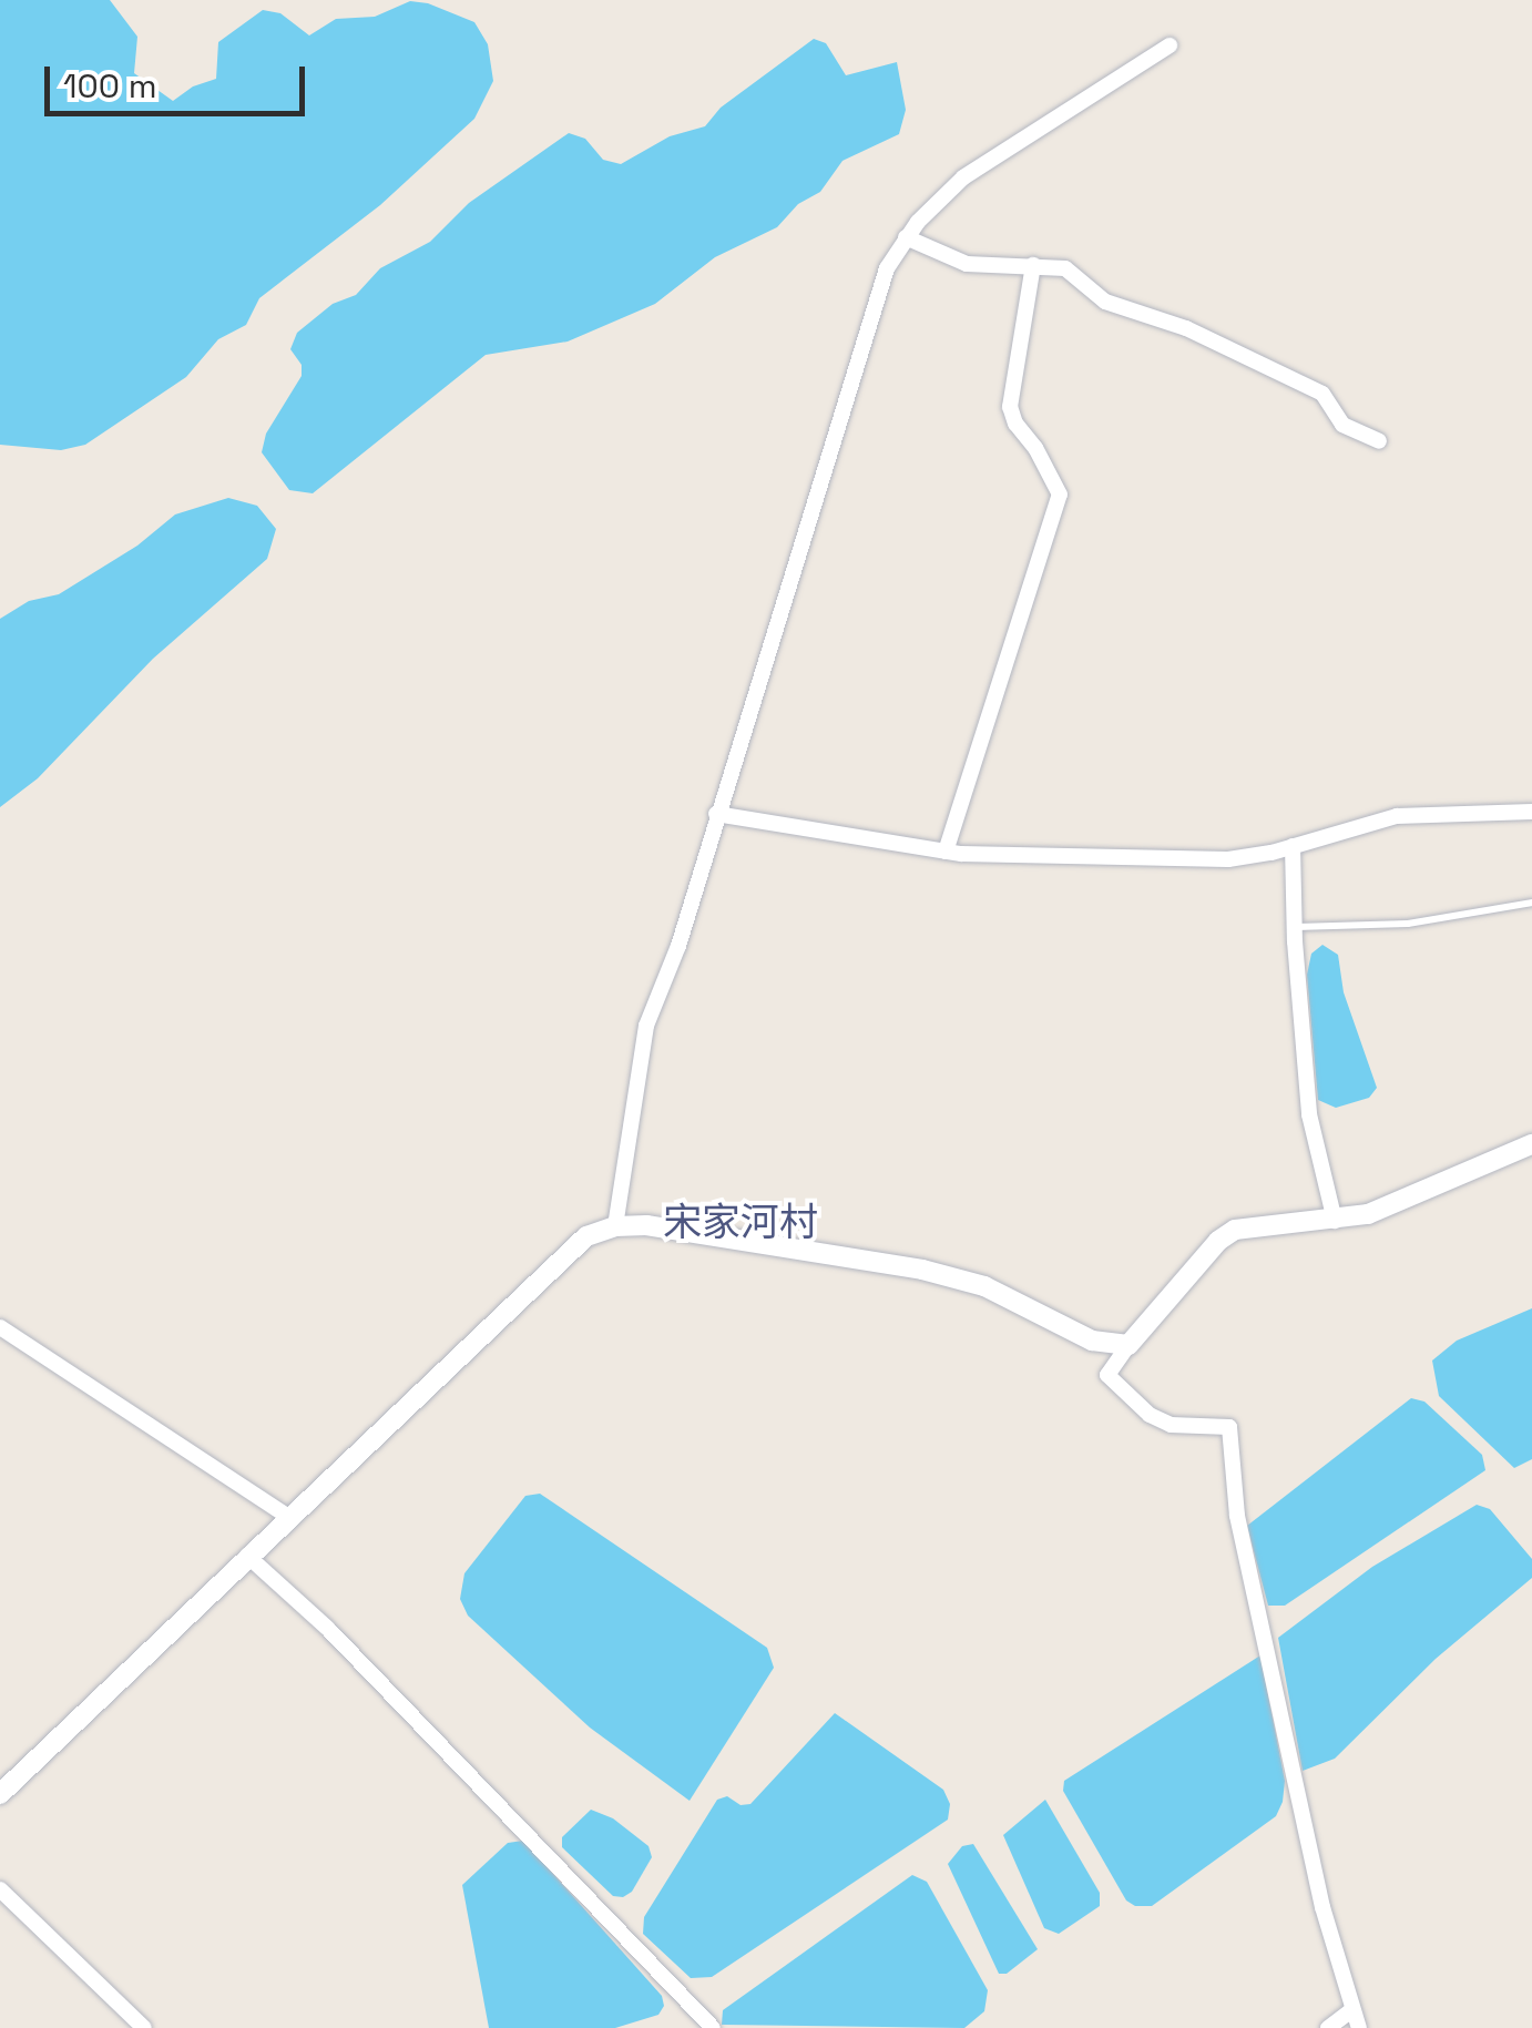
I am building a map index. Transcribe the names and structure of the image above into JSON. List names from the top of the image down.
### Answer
{
  "districts": ["宋家河村"],
  "scale_bar": "100 m"
}
